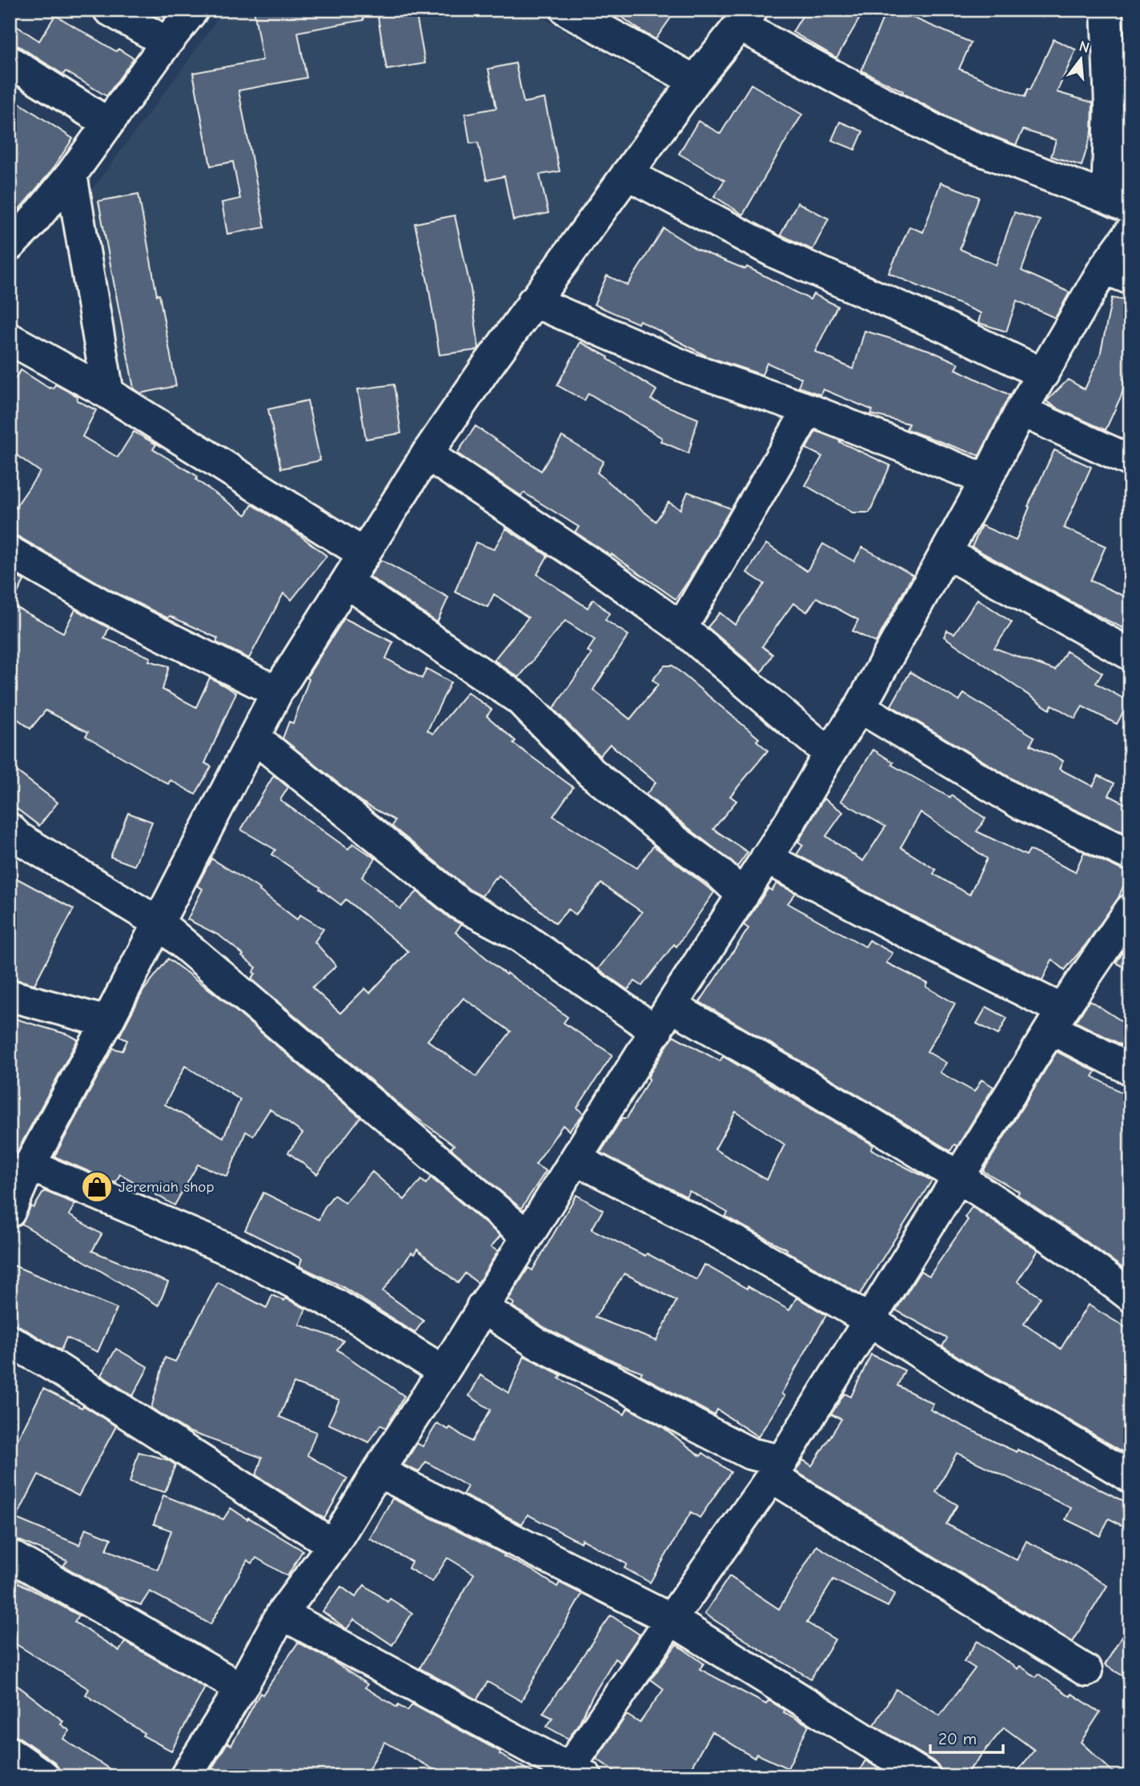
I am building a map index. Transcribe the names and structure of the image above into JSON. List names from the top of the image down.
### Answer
{
  "places": {
    "shop": ["Jeremiah shop"]
  },
  "scale_bar": "20 m",
  "north": "top"
}
